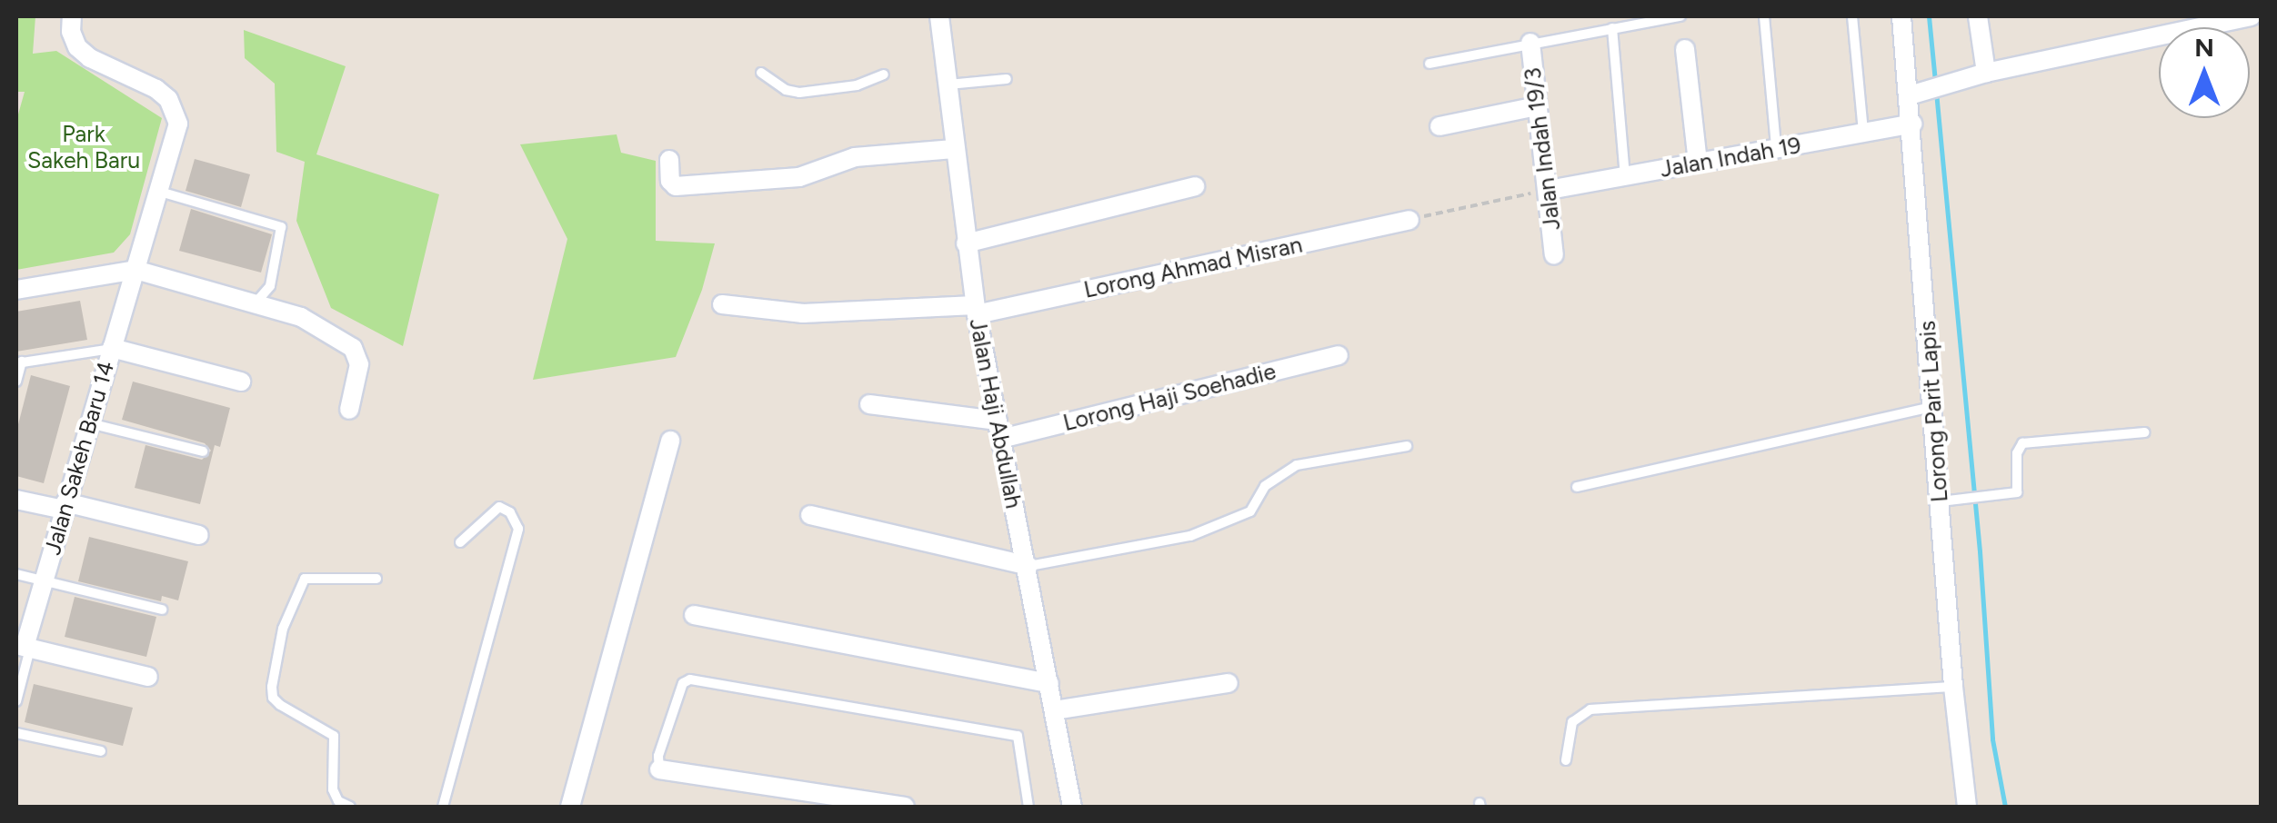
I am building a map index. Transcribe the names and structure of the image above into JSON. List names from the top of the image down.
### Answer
{
  "streets": {
    "street": [
      "Jalan Indah 19/3",
      "Jalan Indah 19",
      "Lorong Ahmad Misran",
      "Lorong Haji Soehadie",
      "Lorong Parit Lapis",
      "Jalan Haji Abdullah",
      "Jalan Sakeh Baru 14"
    ]
  },
  "crossings": [
    ["Jalan Indah 19/3", "Jalan Indah 19"],
    ["Jalan Indah 19", "Lorong Parit Lapis"],
    ["Lorong Ahmad Misran", "Jalan Haji Abdullah"],
    ["Lorong Haji Soehadie", "Jalan Haji Abdullah"]
  ],
  "parks": ["Park Sakeh Baru"],
  "north": "top"
}
